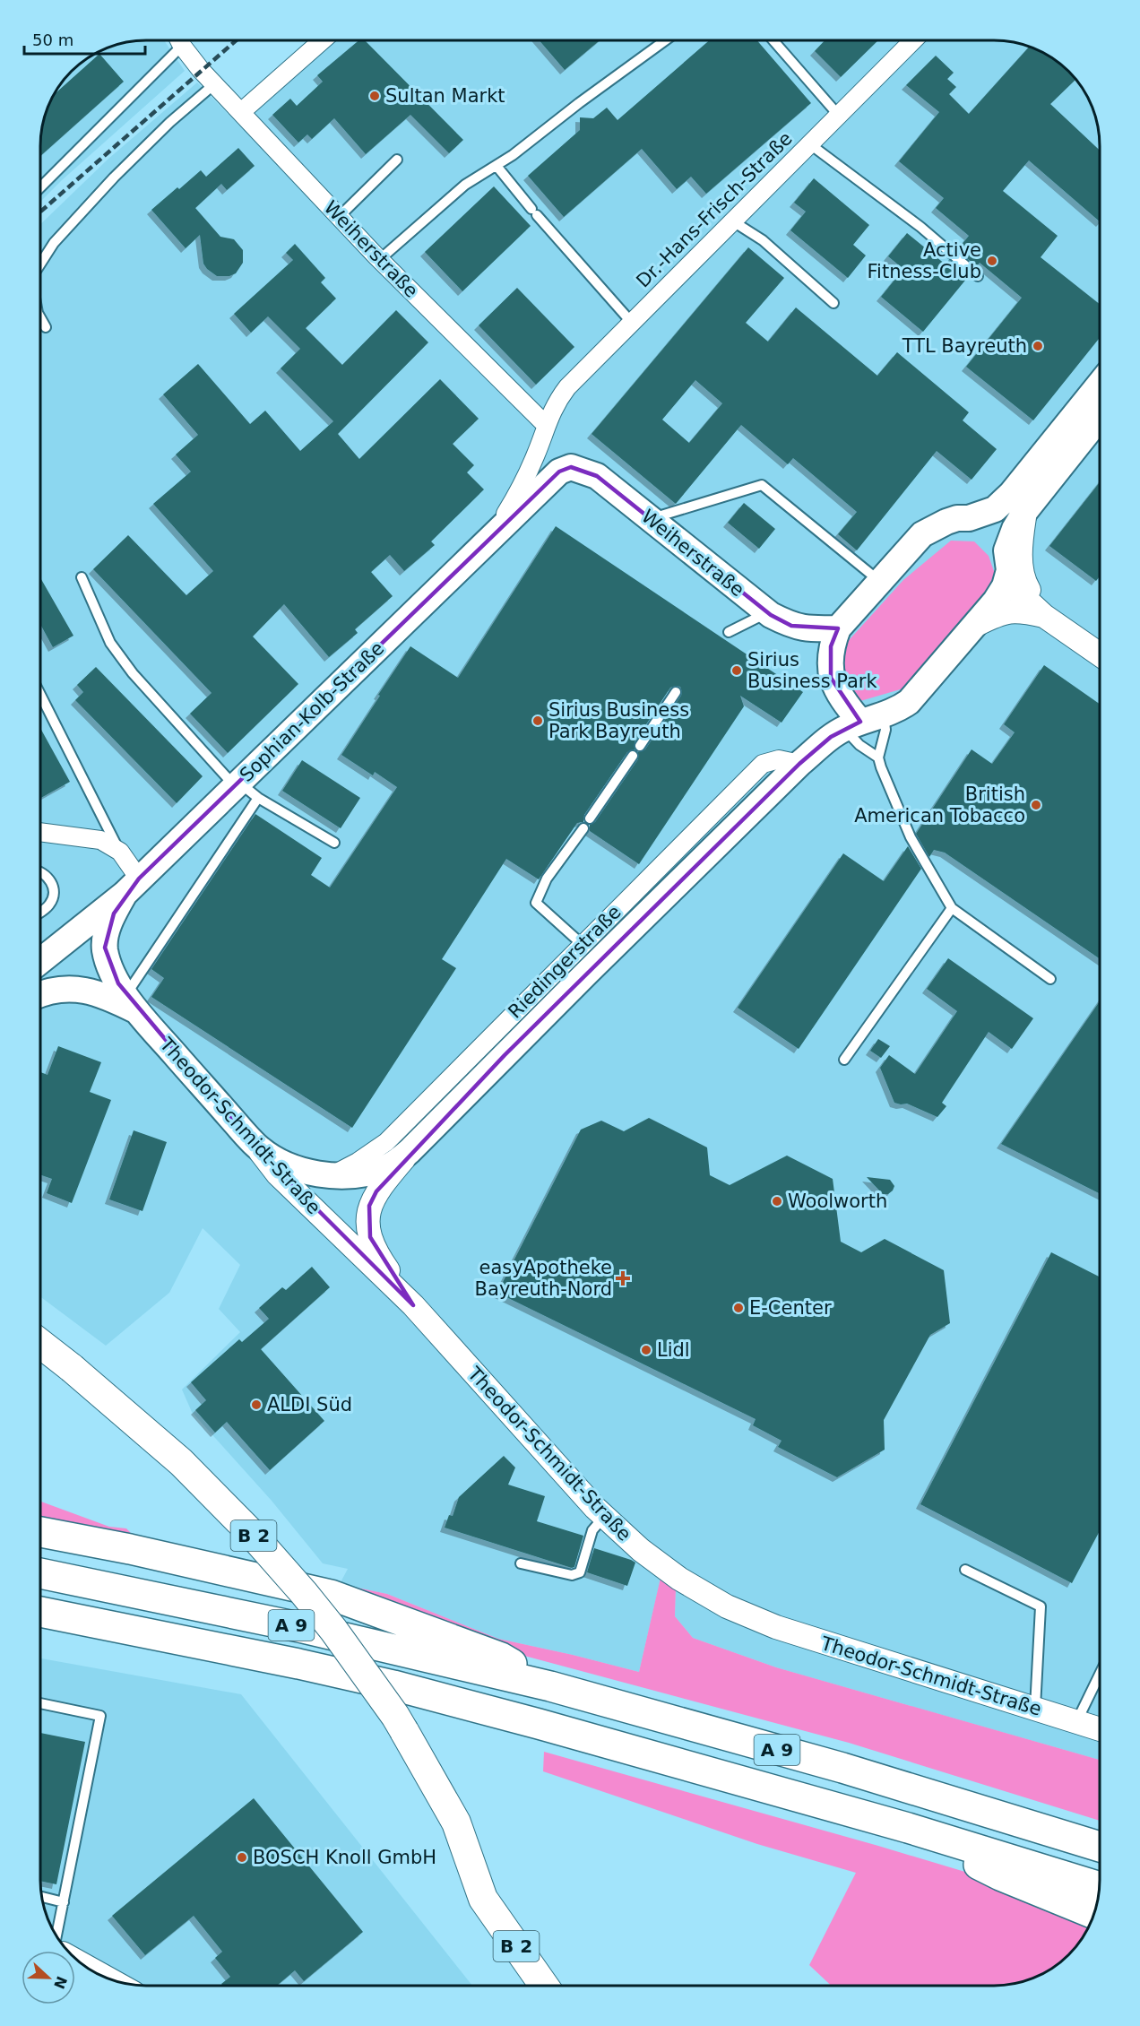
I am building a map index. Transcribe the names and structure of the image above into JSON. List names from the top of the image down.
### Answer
{
  "streets": {
    "highway": ["A 9"],
    "main road": [
      "Weiherstraße",
      "Sophian-Kolb-Straße",
      "Riedingerstraße",
      "Theodor-Schmidt-Straße",
      "B 2"
    ],
    "street": ["Dr.-Hans-Frisch-Straße"]
  },
  "crossings": [
    ["Dr.-Hans-Frisch-Straße", "Weiherstraße"],
    ["Weiherstraße", "Sophian-Kolb-Straße"],
    ["Riedingerstraße", "Theodor-Schmidt-Straße"]
  ],
  "places": {
    "other": [
      "Sultan Markt",
      "Active Fitness-Club",
      "TTL Bayreuth",
      "Sirius Business Park",
      "Sirius Business Park Bayreuth",
      "British American Tobacco",
      "Woolworth",
      "E-Center",
      "Lidl",
      "ALDI Süd",
      "BOSCH Knoll GmbH"
    ],
    "health": ["easyApotheke Bayreuth-Nord"]
  },
  "scale_bar": "50 m",
  "north": "right"
}
